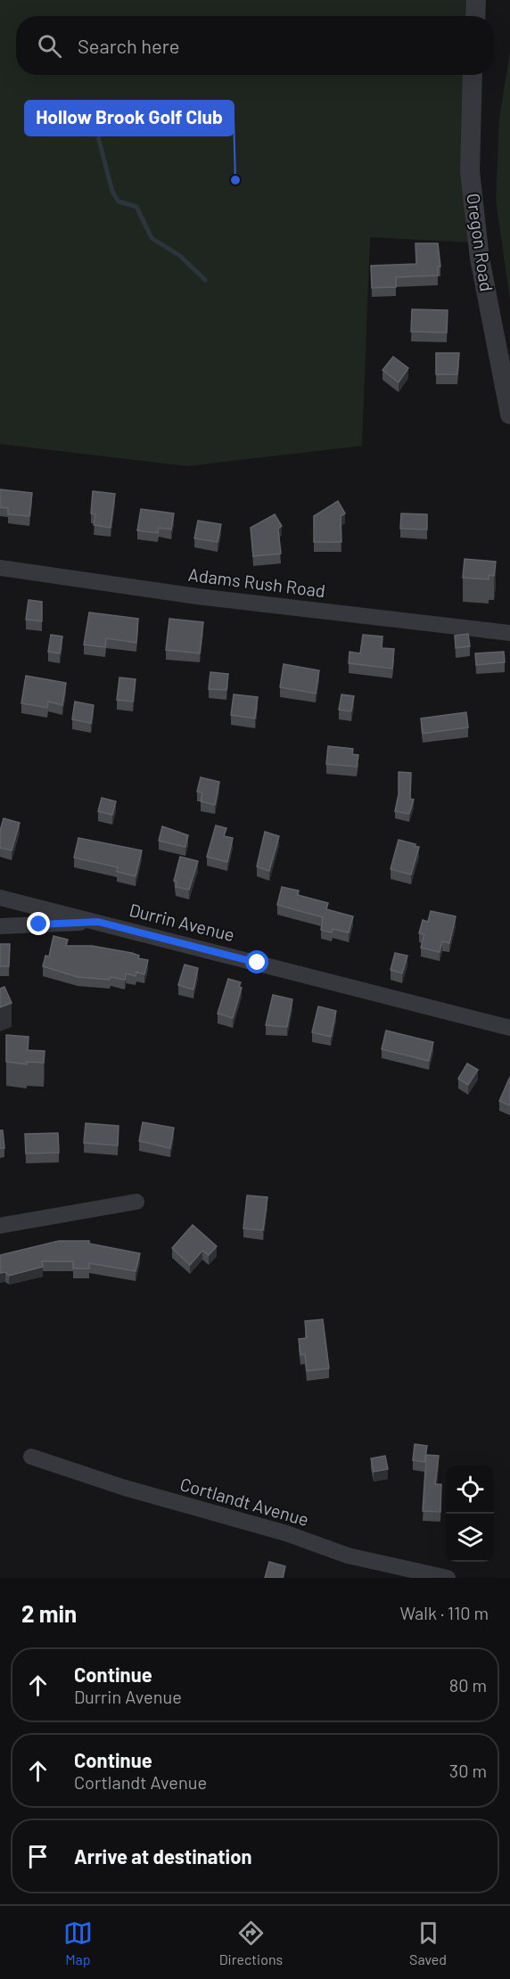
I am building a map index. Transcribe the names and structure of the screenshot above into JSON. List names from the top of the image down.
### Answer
{
  "streets": {
    "street": [
      "Oregon Road",
      "Adams Rush Road",
      "Durrin Avenue",
      "Cortlandt Avenue"
    ]
  },
  "places": ["Hollow Brook Golf Club"],
  "page": {
    "search": "Search here",
    "heading": ["2 min", "Walk · 110 m"],
    "list": [
      ["Continue", "Durrin Avenue", "80 m"],
      ["Continue", "Cortlandt Avenue", "30 m"],
      "Arrive at destination"
    ],
    "nav": ["Map", "Directions", "Saved"]
  }
}
